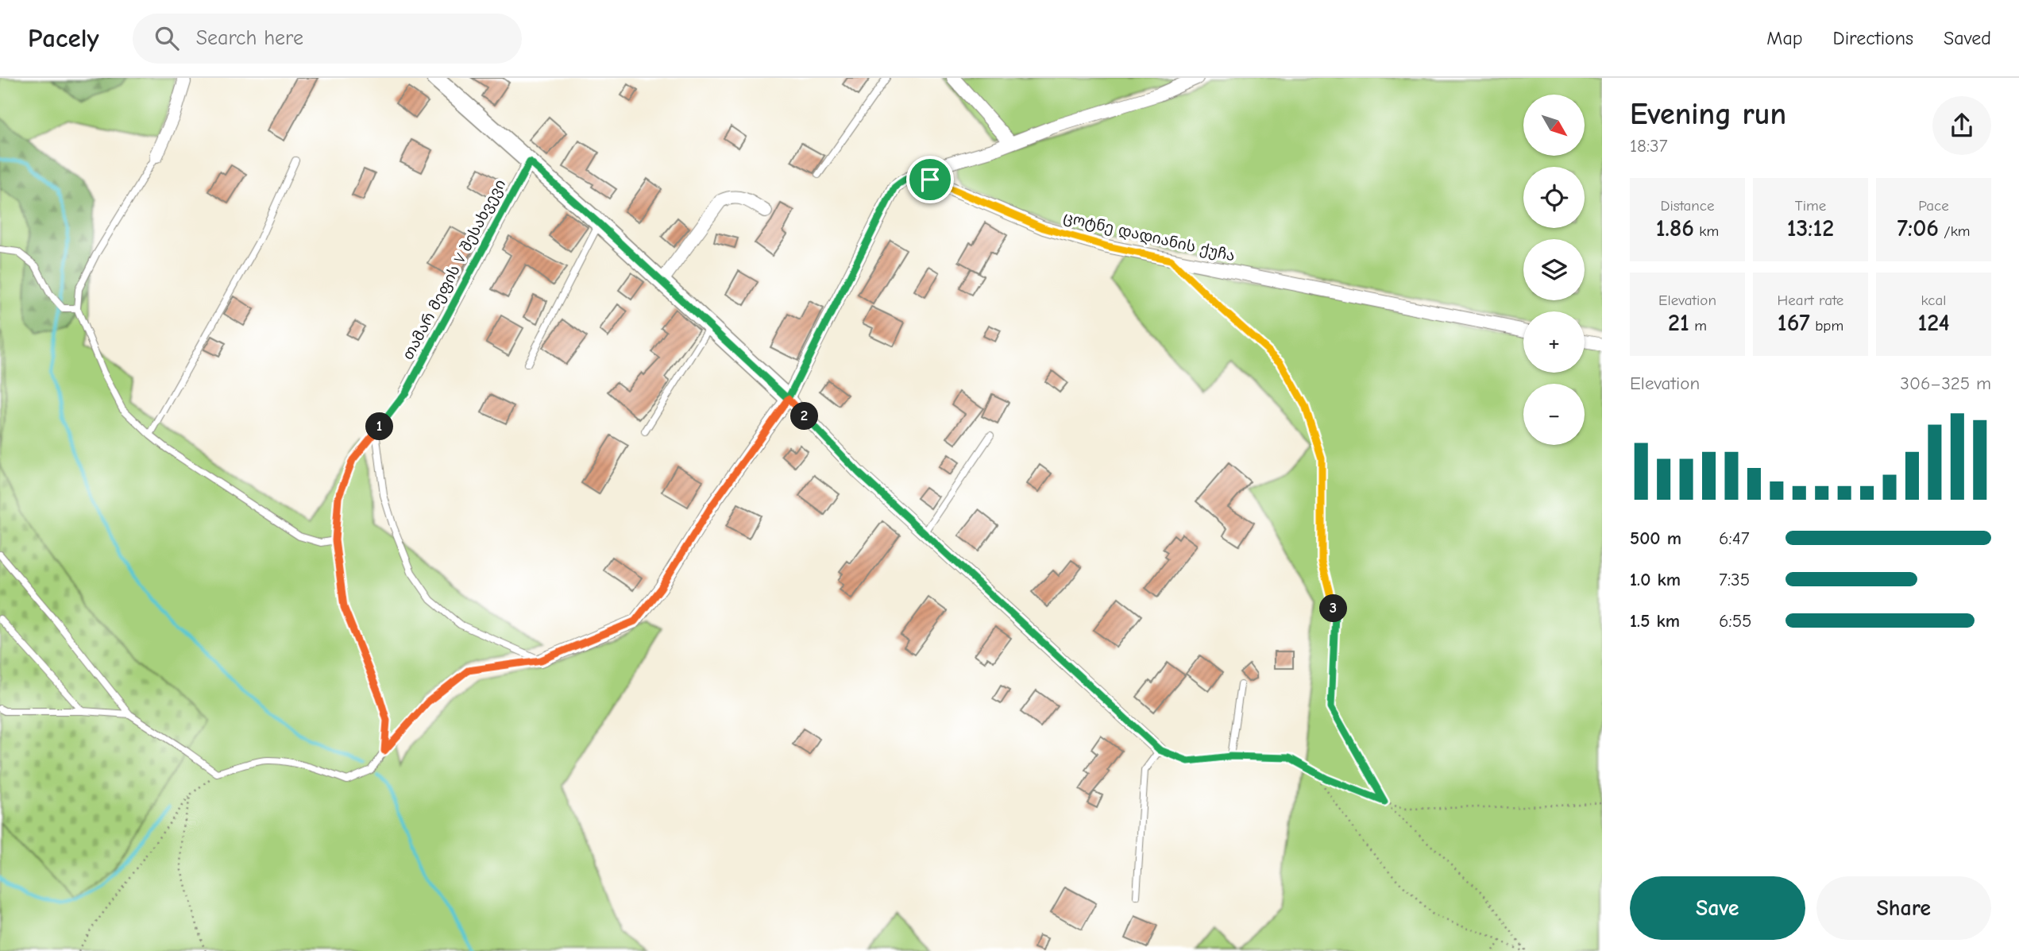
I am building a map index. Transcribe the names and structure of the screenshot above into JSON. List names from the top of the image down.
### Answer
{
  "streets": {
    "street": ["ცოტნე დადიანის ქუჩა", "თამარ მეფის V შესახვევი"]
  },
  "north": "bottom right",
  "page": {
    "header": "Pacely",
    "search": "Search here",
    "nav": ["Map", "Directions", "Saved"],
    "heading": ["Evening run", "18:37"],
    "map_buttons": ["+", "−"],
    "stats": [
      ["Distance", "1.86 km"],
      ["Time", "13:12"],
      ["Pace", "7:06 /km"],
      ["Elevation", "21 m"],
      ["Heart rate", "167 bpm"],
      ["kcal", "124"]
    ],
    "chart": ["Elevation", "306–325 m"],
    "pins": ["2", "1", "3"],
    "list": [
      {
        "name": "500 m",
        "note": "6:47"
      },
      {
        "name": "1.0 km",
        "note": "7:35"
      },
      {
        "name": "1.5 km",
        "note": "6:55"
      }
    ],
    "buttons": ["Save", "Share"]
  }
}
